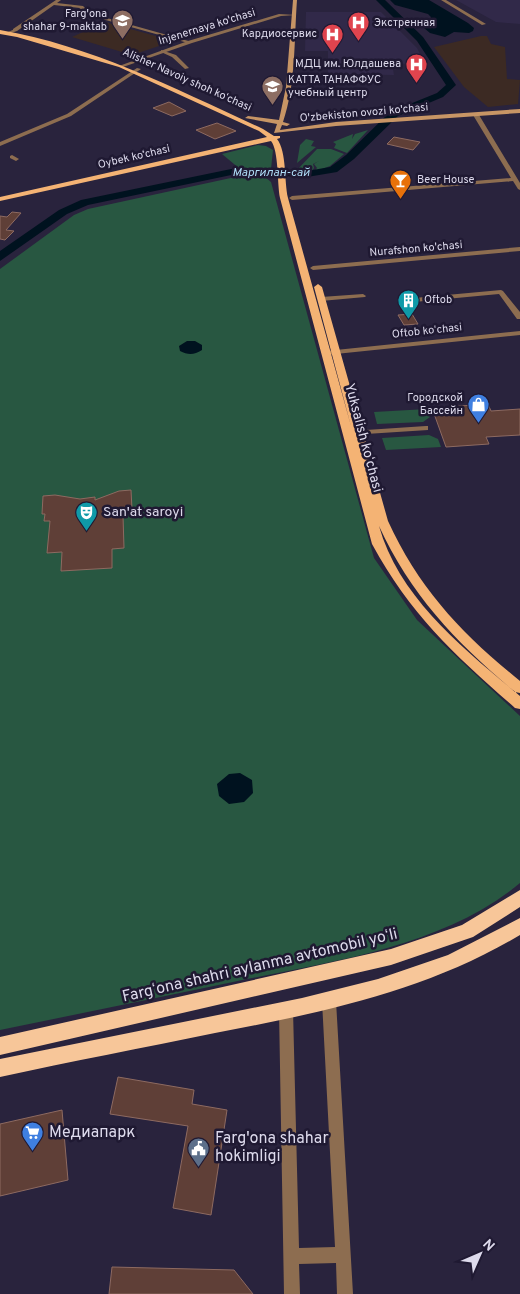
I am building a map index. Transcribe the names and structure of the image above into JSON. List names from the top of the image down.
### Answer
{
  "streets": {
    "highway": ["Fargʻona shahri aylanma avtomobil yoʻli"],
    "main road": [
      "Alisher Navoiy shoh koʻchasi",
      "O'zbekiston ovozi ko'chasi",
      "Oybek ko‘chasi",
      "Yuksalish koʻchasi"
    ],
    "street": ["Injenernaya ko'chasi", "Nurafshon ko'chasi", "Oftob koʻchasi"]
  },
  "crossings": [
    ["Injenernaya ko'chasi", "Alisher Navoiy shoh koʻchasi"],
    ["Alisher Navoiy shoh koʻchasi", "O'zbekiston ovozi ko'chasi"],
    ["Alisher Navoiy shoh koʻchasi", "Oybek ko‘chasi"],
    ["Alisher Navoiy shoh koʻchasi", "Yuksalish koʻchasi"],
    ["O'zbekiston ovozi ko'chasi", "Oybek ko‘chasi"],
    ["O'zbekiston ovozi ko'chasi", "Yuksalish koʻchasi"],
    ["Oybek ko‘chasi", "Yuksalish koʻchasi"],
    ["Nurafshon ko'chasi", "Yuksalish koʻchasi"],
    ["Oftob koʻchasi", "Yuksalish koʻchasi"]
  ],
  "water": ["Маргилан-сай"],
  "places": {
    "school or university": ["Farg'ona shahar 9-maktab", "КАТТА ТАНАФФУС учебный центр"],
    "hospital": ["Экстренная", "Кардиосервис", "МДЦ им. Юлдашева"],
    "bar": ["Beer House"],
    "building": ["Oftob"],
    "shop": ["Городской Бассейн"],
    "theatre": ["San'at saroyi"],
    "supermarket": ["Медиапарк"],
    "public building": ["Farg'ona shahar hokimligi"]
  },
  "north": "top right"
}
